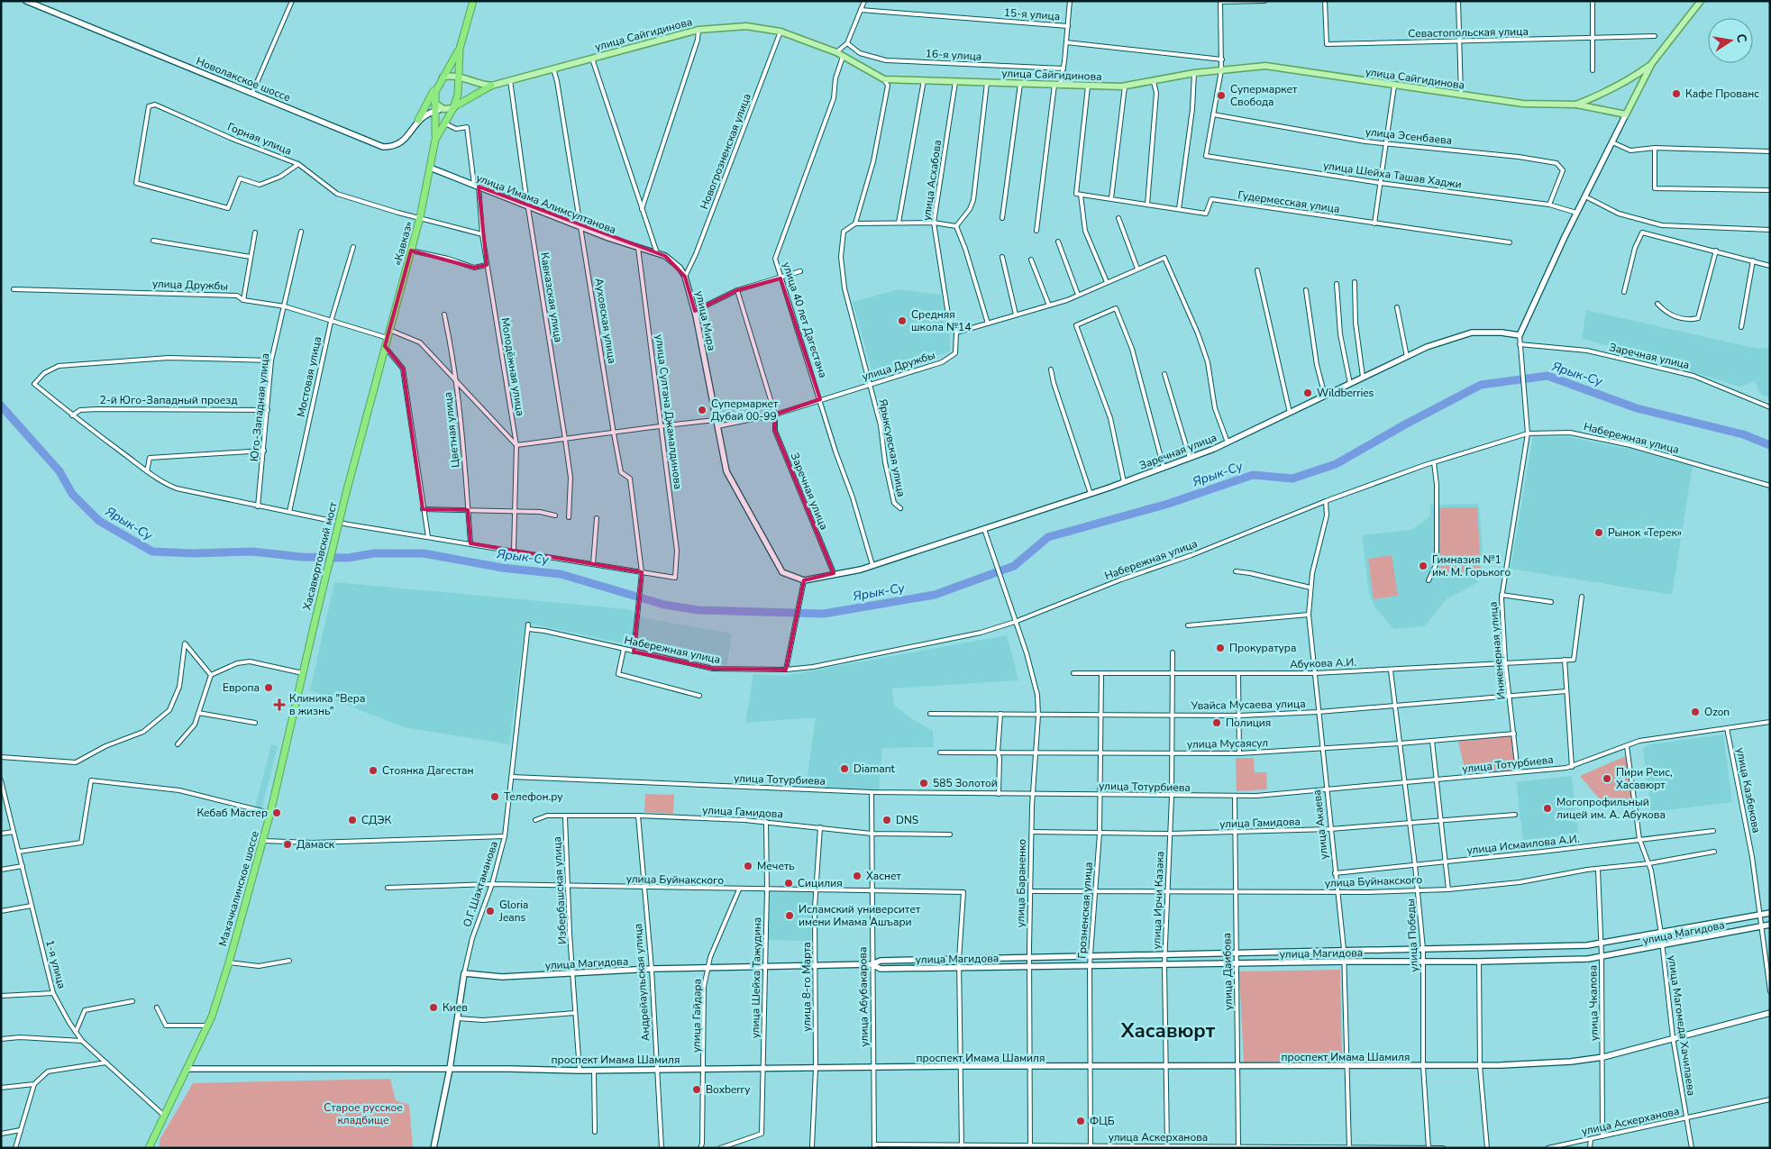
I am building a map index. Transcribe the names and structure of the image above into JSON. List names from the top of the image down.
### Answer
{
  "streets": {
    "highway": ["«Кавказ»", "Хасавюртовский мост", "Махачкалинское шоссе"],
    "main road": [
      "улица Сайгидинова",
      "Новолакское шоссе",
      "улица Имама Алимсултанова",
      "улица Мира",
      "Заречная улица",
      "О.Г.Шахтаманова",
      "улица Магидова",
      "проспект Имама Шамиля"
    ],
    "street": [
      "15-я улица",
      "Севастопольская улица",
      "16-я улица",
      "улица Эсенбаева",
      "Горная улица",
      "Новогрозненская улица",
      "улица Шейха Ташав Хаджи",
      "улица Асхабова",
      "Гудермесская улица",
      "улица Дружбы",
      "Кавказская улица",
      "улица 40 лет Дагестана",
      "Ауховская улица",
      "Молодёжная улица",
      "Мостовая улица",
      "2-й Юго-Западный проезд",
      "Юго-Западная улица",
      "улица Султана Джамалдинова",
      "Цветная улица",
      "Набережная улица",
      "Ярыксувская улица",
      "Инженерная улица",
      "Абукова А.И.",
      "Увайса Мусаева улица",
      "улица Мусаясул",
      "улица Тотурбиева",
      "улица Казбекова",
      "улица Гамидова",
      "улица Акаева",
      "улица Исмаилова А.И.",
      "улица Буйнакского",
      "улица Бараненко",
      "Избербашская улица",
      "улица Ирчи Казака",
      "Грозненская улица",
      "улица Победы",
      "1-я улица",
      "улица Даибова",
      "улица Шейха Тажудина",
      "Андрейаульская улица",
      "улица 8-го Марта",
      "улица Абубакарова",
      "улица Чкалова",
      "улица Гайдара",
      "улица Магомеда Хачилаева",
      "улица Аскерханова"
    ]
  },
  "crossings": [
    ["улица Сайгидинова", "Новогрозненская улица"],
    ["улица Сайгидинова", "улица Асхабова"],
    ["улица Сайгидинова", "Гудермесская улица"],
    ["улица Сайгидинова", "Кавказская улица"],
    ["улица Сайгидинова", "улица 40 лет Дагестана"],
    ["улица Сайгидинова", "Ауховская улица"],
    ["улица Сайгидинова", "Ярыксувская улица"],
    ["улица Эсенбаева", "улица Шейха Ташав Хаджи"],
    ["Горная улица", "«Кавказ»"],
    ["Горная улица", "Молодёжная улица"],
    ["Новогрозненская улица", "улица Мира"],
    ["улица Асхабова", "улица Дружбы"],
    ["улица Имама Алимсултанова", "«Кавказ»"],
    ["улица Имама Алимсултанова", "Кавказская улица"],
    ["улица Имама Алимсултанова", "Ауховская улица"],
    ["улица Имама Алимсултанова", "улица Мира"],
    ["улица Имама Алимсултанова", "Молодёжная улица"],
    ["улица Имама Алимсултанова", "улица Султана Джамалдинова"],
    ["«Кавказ»", "улица Дружбы"],
    ["«Кавказ»", "Хасавюртовский мост"],
    ["улица Дружбы", "улица 40 лет Дагестана"],
    ["улица Дружбы", "улица Мира"],
    ["улица Дружбы", "Заречная улица"],
    ["улица Дружбы", "Мостовая улица"],
    ["улица Дружбы", "Юго-Западная улица"],
    ["улица Дружбы", "Ярыксувская улица"],
    ["улица 40 лет Дагестана", "Заречная улица"],
    ["Ауховская улица", "улица Султана Джамалдинова"],
    ["Ауховская улица", "Набережная улица"],
    ["улица Мира", "Заречная улица"],
    ["Заречная улица", "Инженерная улица"],
    ["Заречная улица", "улица Бараненко"],
    ["2-й Юго-Западный проезд", "Юго-Западная улица"],
    ["Набережная улица", "Инженерная улица"],
    ["Набережная улица", "улица Акаева"],
    ["Набережная улица", "улица Бараненко"],
    ["Набережная улица", "О.Г.Шахтаманова"],
    ["Хасавюртовский мост", "Махачкалинское шоссе"],
    ["Инженерная улица", "Абукова А.И."],
    ["Инженерная улица", "Увайса Мусаева улица"],
    ["Инженерная улица", "улица Мусаясул"],
    ["Инженерная улица", "улица Тотурбиева"],
    ["Абукова А.И.", "улица Акаева"],
    ["Абукова А.И.", "улица Ирчи Казака"],
    ["Абукова А.И.", "Грозненская улица"],
    ["Абукова А.И.", "улица Победы"],
    ["Увайса Мусаева улица", "улица Акаева"],
    ["Увайса Мусаева улица", "улица Бараненко"],
    ["Увайса Мусаева улица", "улица Ирчи Казака"],
    ["Увайса Мусаева улица", "Грозненская улица"],
    ["Увайса Мусаева улица", "улица Победы"],
    ["улица Мусаясул", "улица Акаева"],
    ["улица Мусаясул", "улица Бараненко"],
    ["улица Мусаясул", "улица Ирчи Казака"],
    ["улица Мусаясул", "Грозненская улица"],
    ["улица Мусаясул", "улица Победы"],
    ["улица Тотурбиева", "улица Казбекова"],
    ["улица Тотурбиева", "улица Акаева"],
    ["улица Тотурбиева", "улица Бараненко"],
    ["улица Тотурбиева", "О.Г.Шахтаманова"],
    ["улица Тотурбиева", "улица Ирчи Казака"],
    ["улица Тотурбиева", "Грозненская улица"],
    ["улица Тотурбиева", "улица Победы"],
    ["улица Тотурбиева", "улица Даибова"],
    ["улица Тотурбиева", "улица Абубакарова"],
    ["улица Тотурбиева", "улица Магомеда Хачилаева"],
    ["улица Казбекова", "улица Магидова"],
    ["улица Гамидова", "улица Акаева"],
    ["улица Гамидова", "улица Бараненко"],
    ["улица Гамидова", "Избербашская улица"],
    ["улица Гамидова", "улица Ирчи Казака"],
    ["улица Гамидова", "Грозненская улица"],
    ["улица Гамидова", "улица Победы"],
    ["улица Гамидова", "улица Даибова"],
    ["улица Гамидова", "улица Шейха Тажудина"],
    ["улица Гамидова", "Андрейаульская улица"],
    ["улица Гамидова", "улица 8-го Марта"],
    ["улица Гамидова", "улица Абубакарова"],
    ["улица Акаева", "улица Исмаилова А.И."],
    ["улица Акаева", "улица Буйнакского"],
    ["улица Акаева", "улица Магидова"],
    ["улица Акаева", "проспект Имама Шамиля"],
    ["улица Акаева", "улица Аскерханова"],
    ["улица Исмаилова А.И.", "улица Победы"],
    ["улица Исмаилова А.И.", "улица Магомеда Хачилаева"],
    ["улица Буйнакского", "улица Бараненко"],
    ["улица Буйнакского", "О.Г.Шахтаманова"],
    ["улица Буйнакского", "Избербашская улица"],
    ["улица Буйнакского", "улица Ирчи Казака"],
    ["улица Буйнакского", "Грозненская улица"],
    ["улица Буйнакского", "улица Магидова"],
    ["улица Буйнакского", "улица Победы"],
    ["улица Буйнакского", "улица Даибова"],
    ["улица Буйнакского", "улица Шейха Тажудина"],
    ["улица Буйнакского", "Андрейаульская улица"],
    ["улица Буйнакского", "улица 8-го Марта"],
    ["улица Буйнакского", "улица Абубакарова"],
    ["улица Буйнакского", "улица Чкалова"],
    ["улица Буйнакского", "улица Гайдара"],
    ["улица Буйнакского", "улица Магомеда Хачилаева"],
    ["улица Бараненко", "улица Магидова"],
    ["улица Бараненко", "проспект Имама Шамиля"],
    ["улица Бараненко", "улица Аскерханова"],
    ["О.Г.Шахтаманова", "улица Магидова"],
    ["О.Г.Шахтаманова", "проспект Имама Шамиля"],
    ["Махачкалинское шоссе", "1-я улица"],
    ["Махачкалинское шоссе", "проспект Имама Шамиля"],
    ["Избербашская улица", "улица Магидова"],
    ["Избербашская улица", "проспект Имама Шамиля"],
    ["улица Ирчи Казака", "улица Магидова"],
    ["улица Ирчи Казака", "проспект Имама Шамиля"],
    ["улица Ирчи Казака", "улица Аскерханова"],
    ["Грозненская улица", "улица Магидова"],
    ["Грозненская улица", "проспект Имама Шамиля"],
    ["Грозненская улица", "улица Аскерханова"],
    ["улица Магидова", "улица Победы"],
    ["улица Магидова", "улица Даибова"],
    ["улица Магидова", "улица Шейха Тажудина"],
    ["улица Магидова", "Андрейаульская улица"],
    ["улица Магидова", "улица 8-го Марта"],
    ["улица Магидова", "улица Абубакарова"],
    ["улица Магидова", "улица Чкалова"],
    ["улица Магидова", "улица Гайдара"],
    ["улица Магидова", "улица Магомеда Хачилаева"],
    ["улица Победы", "проспект Имама Шамиля"],
    ["улица Победы", "улица Аскерханова"],
    ["улица Даибова", "проспект Имама Шамиля"],
    ["улица Даибова", "улица Аскерханова"],
    ["улица Шейха Тажудина", "проспект Имама Шамиля"],
    ["Андрейаульская улица", "проспект Имама Шамиля"],
    ["улица 8-го Марта", "проспект Имама Шамиля"],
    ["улица Абубакарова", "проспект Имама Шамиля"],
    ["улица Абубакарова", "улица Аскерханова"],
    ["улица Чкалова", "проспект Имама Шамиля"],
    ["улица Чкалова", "улица Аскерханова"],
    ["улица Гайдара", "проспект Имама Шамиля"],
    ["улица Магомеда Хачилаева", "проспект Имама Шамиля"],
    ["улица Магомеда Хачилаева", "улица Аскерханова"]
  ],
  "districts": ["Хасавюрт"],
  "water": ["Ярык-Су"],
  "parks": ["Старое русское кладбище"],
  "places": {
    "other": [
      "Кафе Прованс",
      "Супермаркет Свобода",
      "Средняя школа №14",
      "Wildberries",
      "Супермаркет Дубай 00-99",
      "Рынок «Терек»",
      "Гимназия №1 им. М. Горького",
      "Прокуратура",
      "Европа",
      "Ozon",
      "Полиция",
      "Diamant",
      "Стоянка Дагестан",
      "Пири Реис, Хасавюрт",
      "585 Золотой",
      "Телефон.ру",
      "Могопрофильный лицей им. А. Абукова",
      "Кебаб Мастер",
      "СДЭК",
      "DNS",
      "Дамаск",
      "Мечеть",
      "Хаснет",
      "Сицилия",
      "Gloria Jeans",
      "Исламский университет имени Имама Ашъари",
      "Киев",
      "Boxberry",
      "ФЦБ"
    ],
    "health": ["Клиника \"Вера в жизнь\""]
  },
  "north": "right"
}
